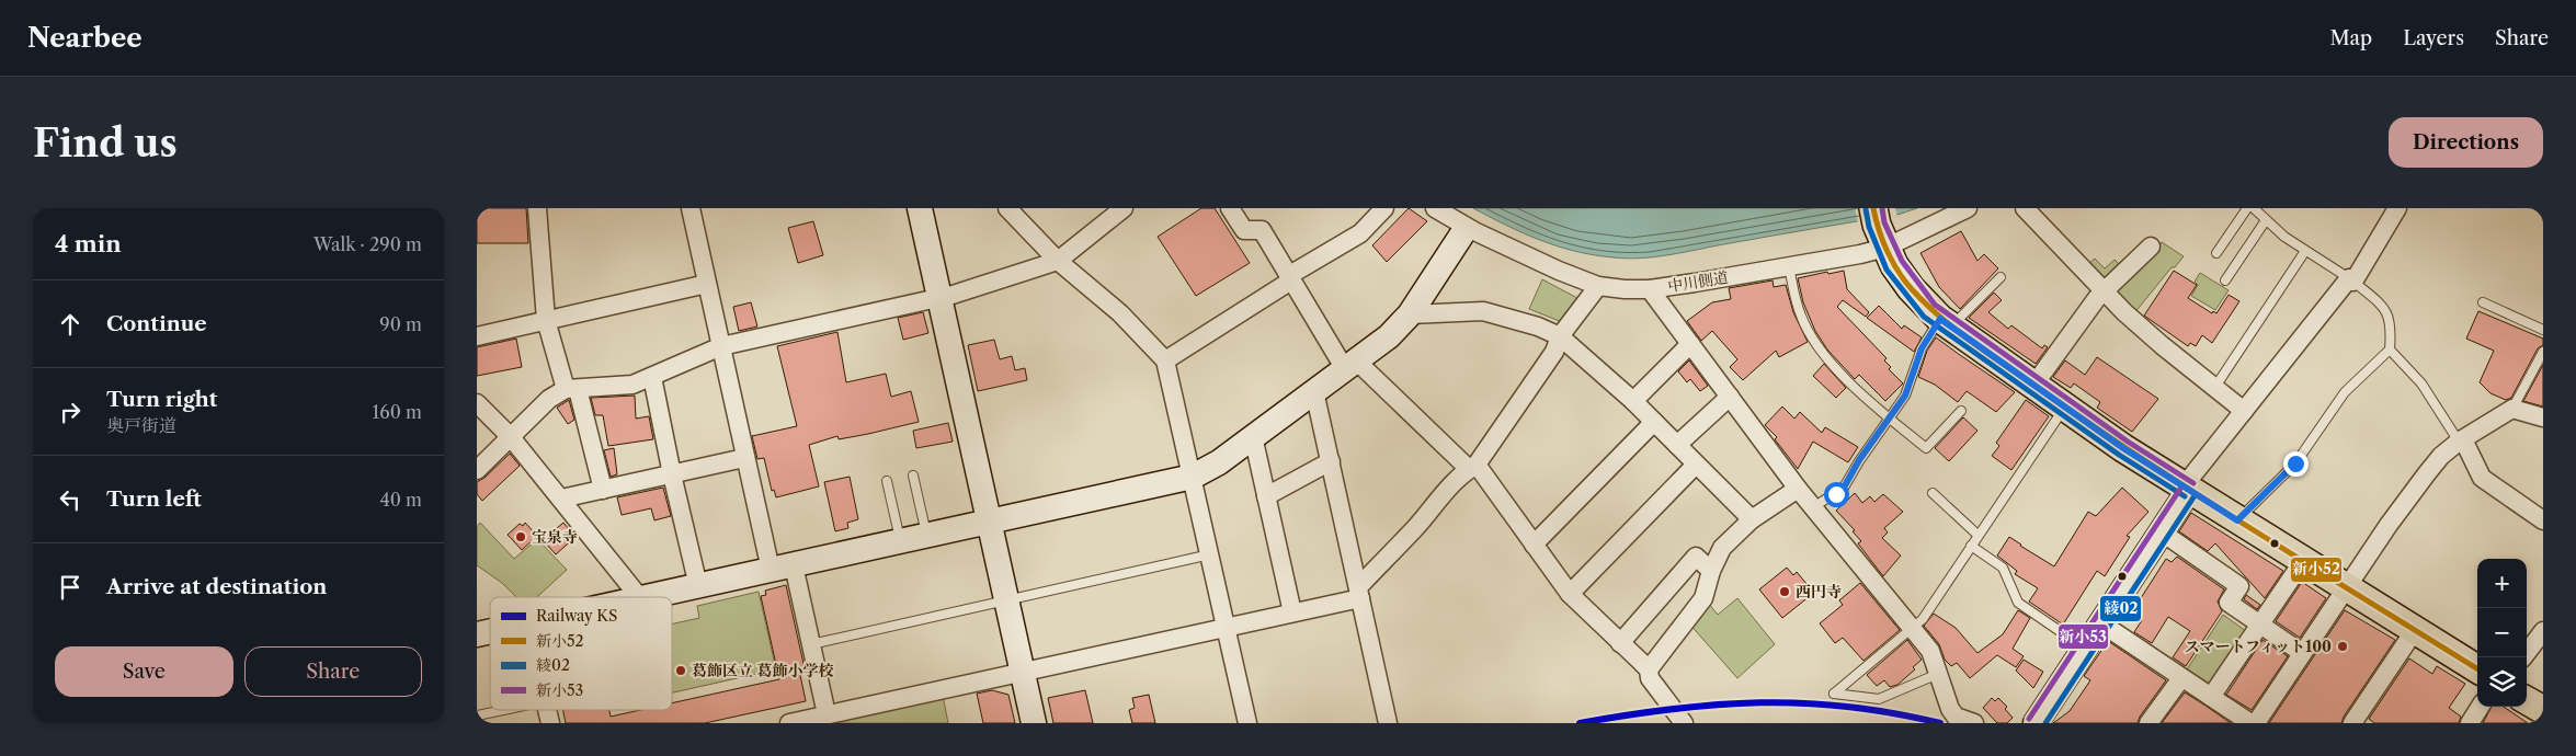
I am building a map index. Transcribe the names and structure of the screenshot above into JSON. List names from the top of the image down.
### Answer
{
  "streets": {
    "street": ["中川側道"]
  },
  "places": [
    "宝泉寺",
    "西円寺",
    "スマートフィット100",
    "葛飾区立 葛飾小学校"
  ],
  "lines": [
    "transit line 新小52",
    "transit line 新小53",
    "transit line 綾02",
    "rail line KS"
  ],
  "legend": [
    "Railway KS",
    "新小52",
    "綾02",
    "新小53"
  ],
  "page": {
    "header": "Nearbee",
    "nav": ["Map", "Layers", "Share"],
    "buttons": [
      "Directions",
      ["Save", "Share"]
    ],
    "title": "Find us",
    "heading": ["4 min", "Walk · 290 m"],
    "list": [
      ["Continue", "90 m"],
      ["Turn right", "奥戸街道", "160 m"],
      ["Turn left", "40 m"],
      "Arrive at destination"
    ],
    "map_buttons": ["+", "−"]
  }
}
